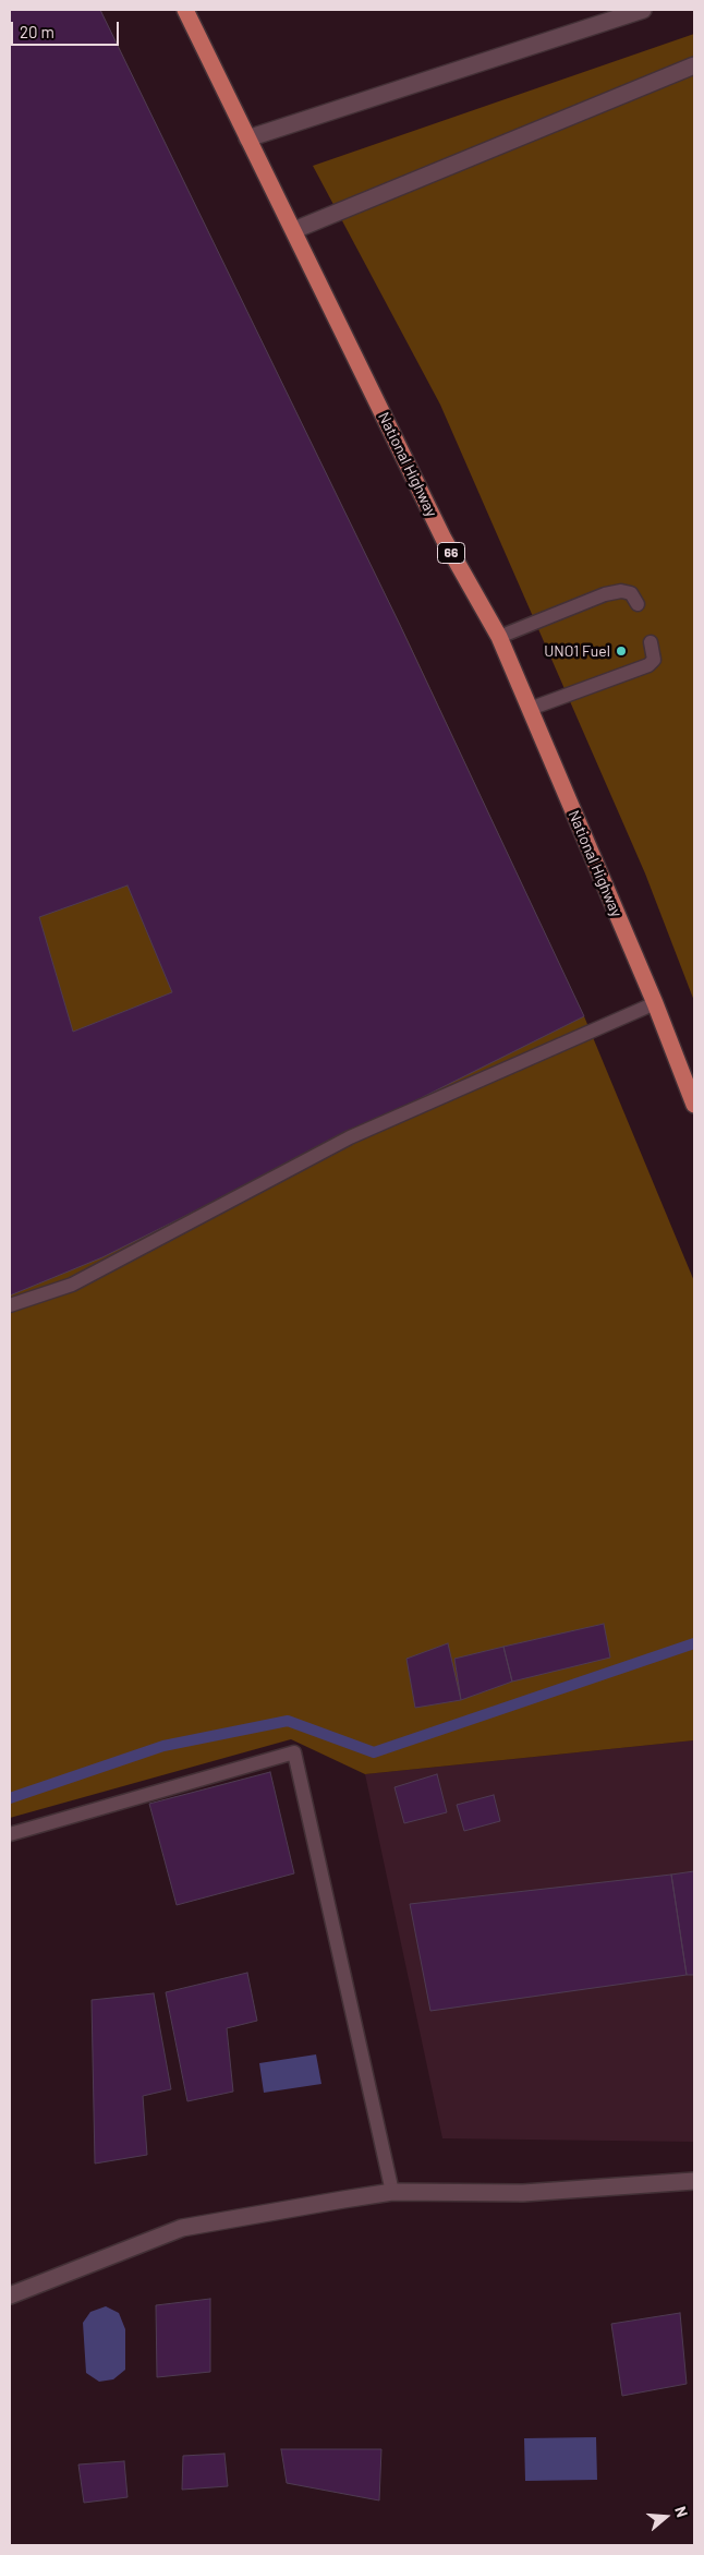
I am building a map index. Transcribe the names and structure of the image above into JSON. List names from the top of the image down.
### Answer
{
  "streets": {
    "main road": ["National Highway", "66"]
  },
  "places": ["UNO1 Fuel"],
  "scale_bar": "20 m",
  "north": "right"
}
